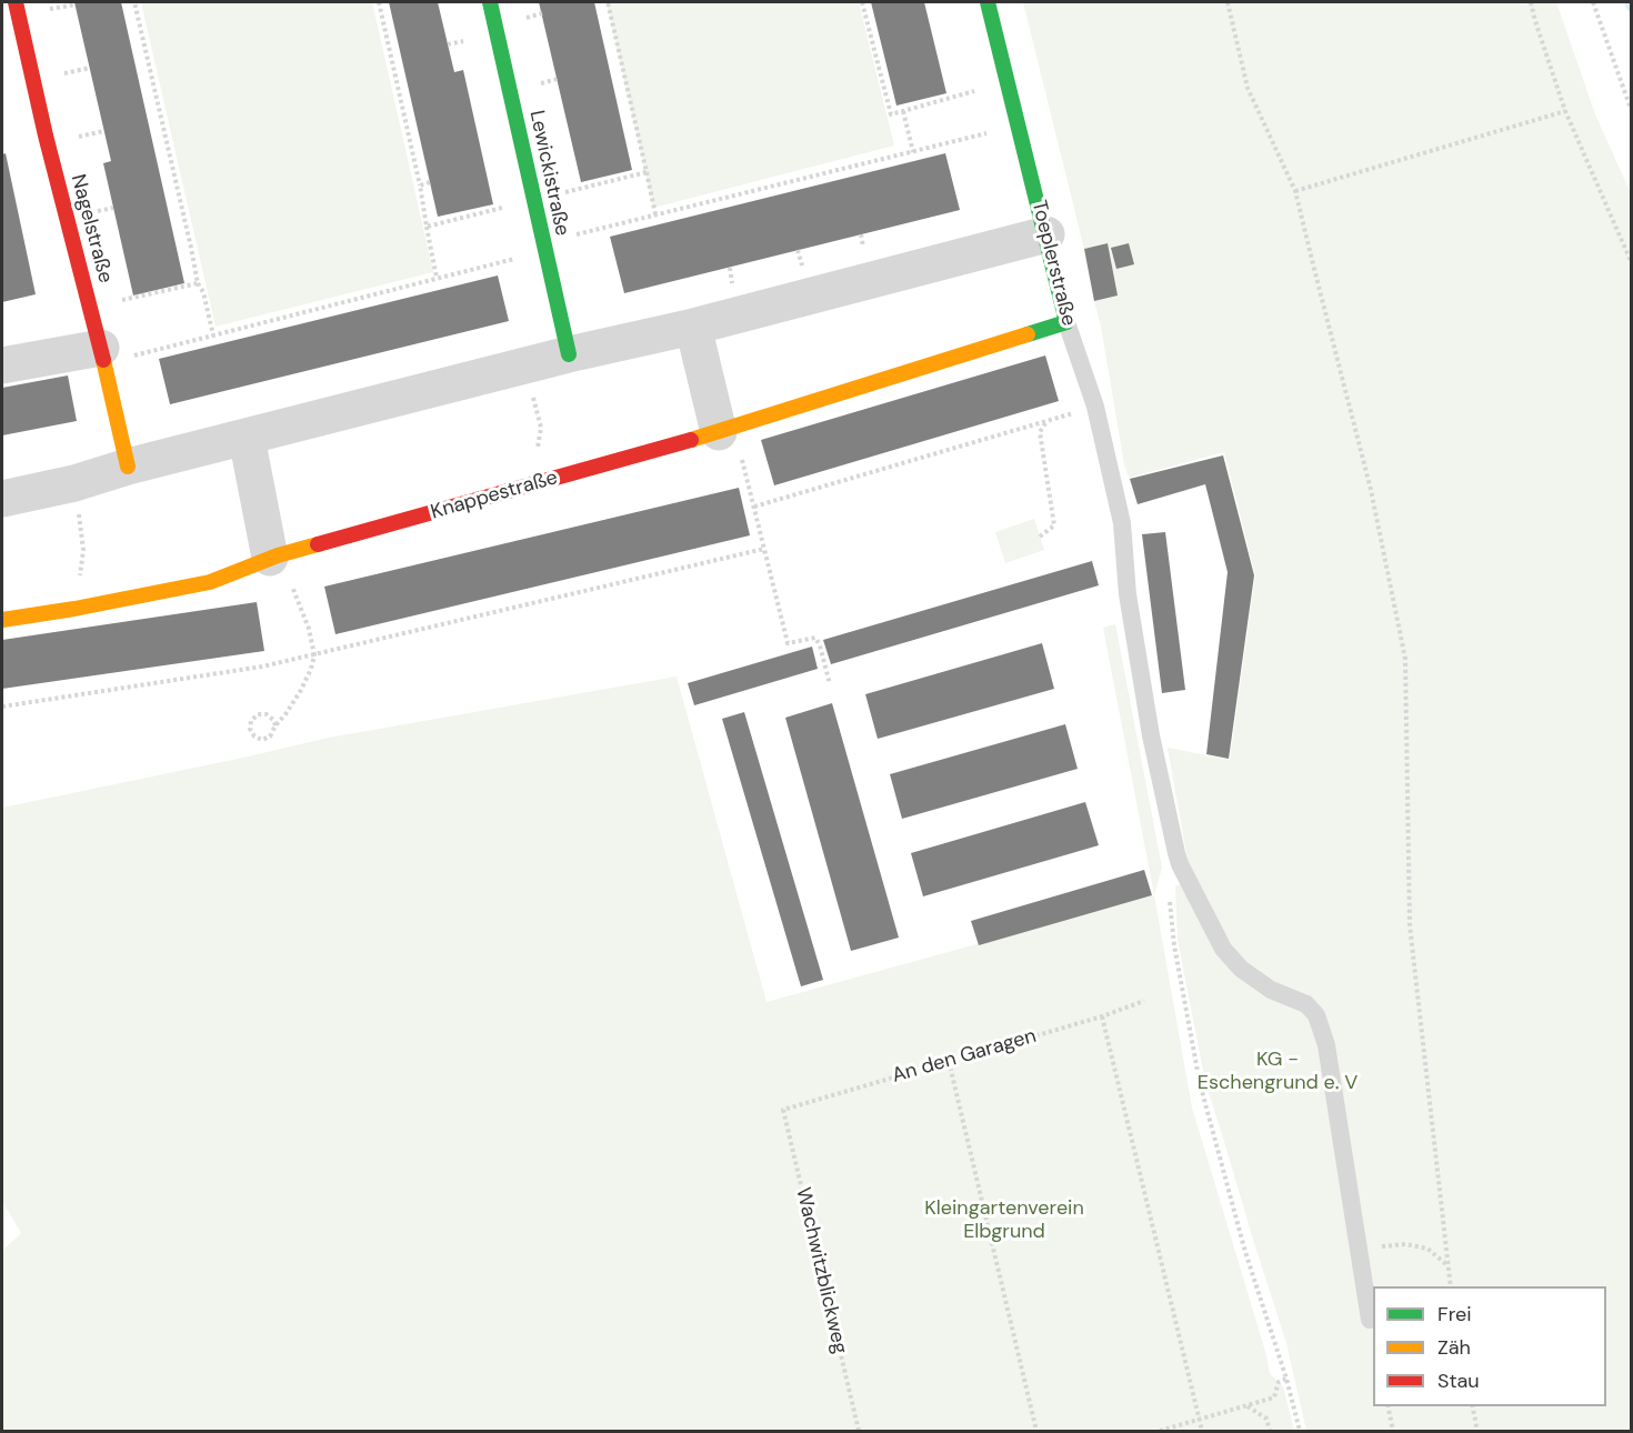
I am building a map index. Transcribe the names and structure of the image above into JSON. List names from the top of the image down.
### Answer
{
  "streets": {
    "street": [
      "Lewickistraße",
      "Nagelstraße",
      "Toeplerstraße",
      "Knappestraße"
    ],
    "path": ["An den Garagen", "Wachwitzblickweg"]
  },
  "crossings": [
    ["Toeplerstraße", "Knappestraße"],
    ["An den Garagen", "Wachwitzblickweg"]
  ],
  "parks": ["KG - Eschengrund e. V", "Kleingartenverein Elbgrund"],
  "legend": ["Frei", "Zäh", "Stau"]
}
